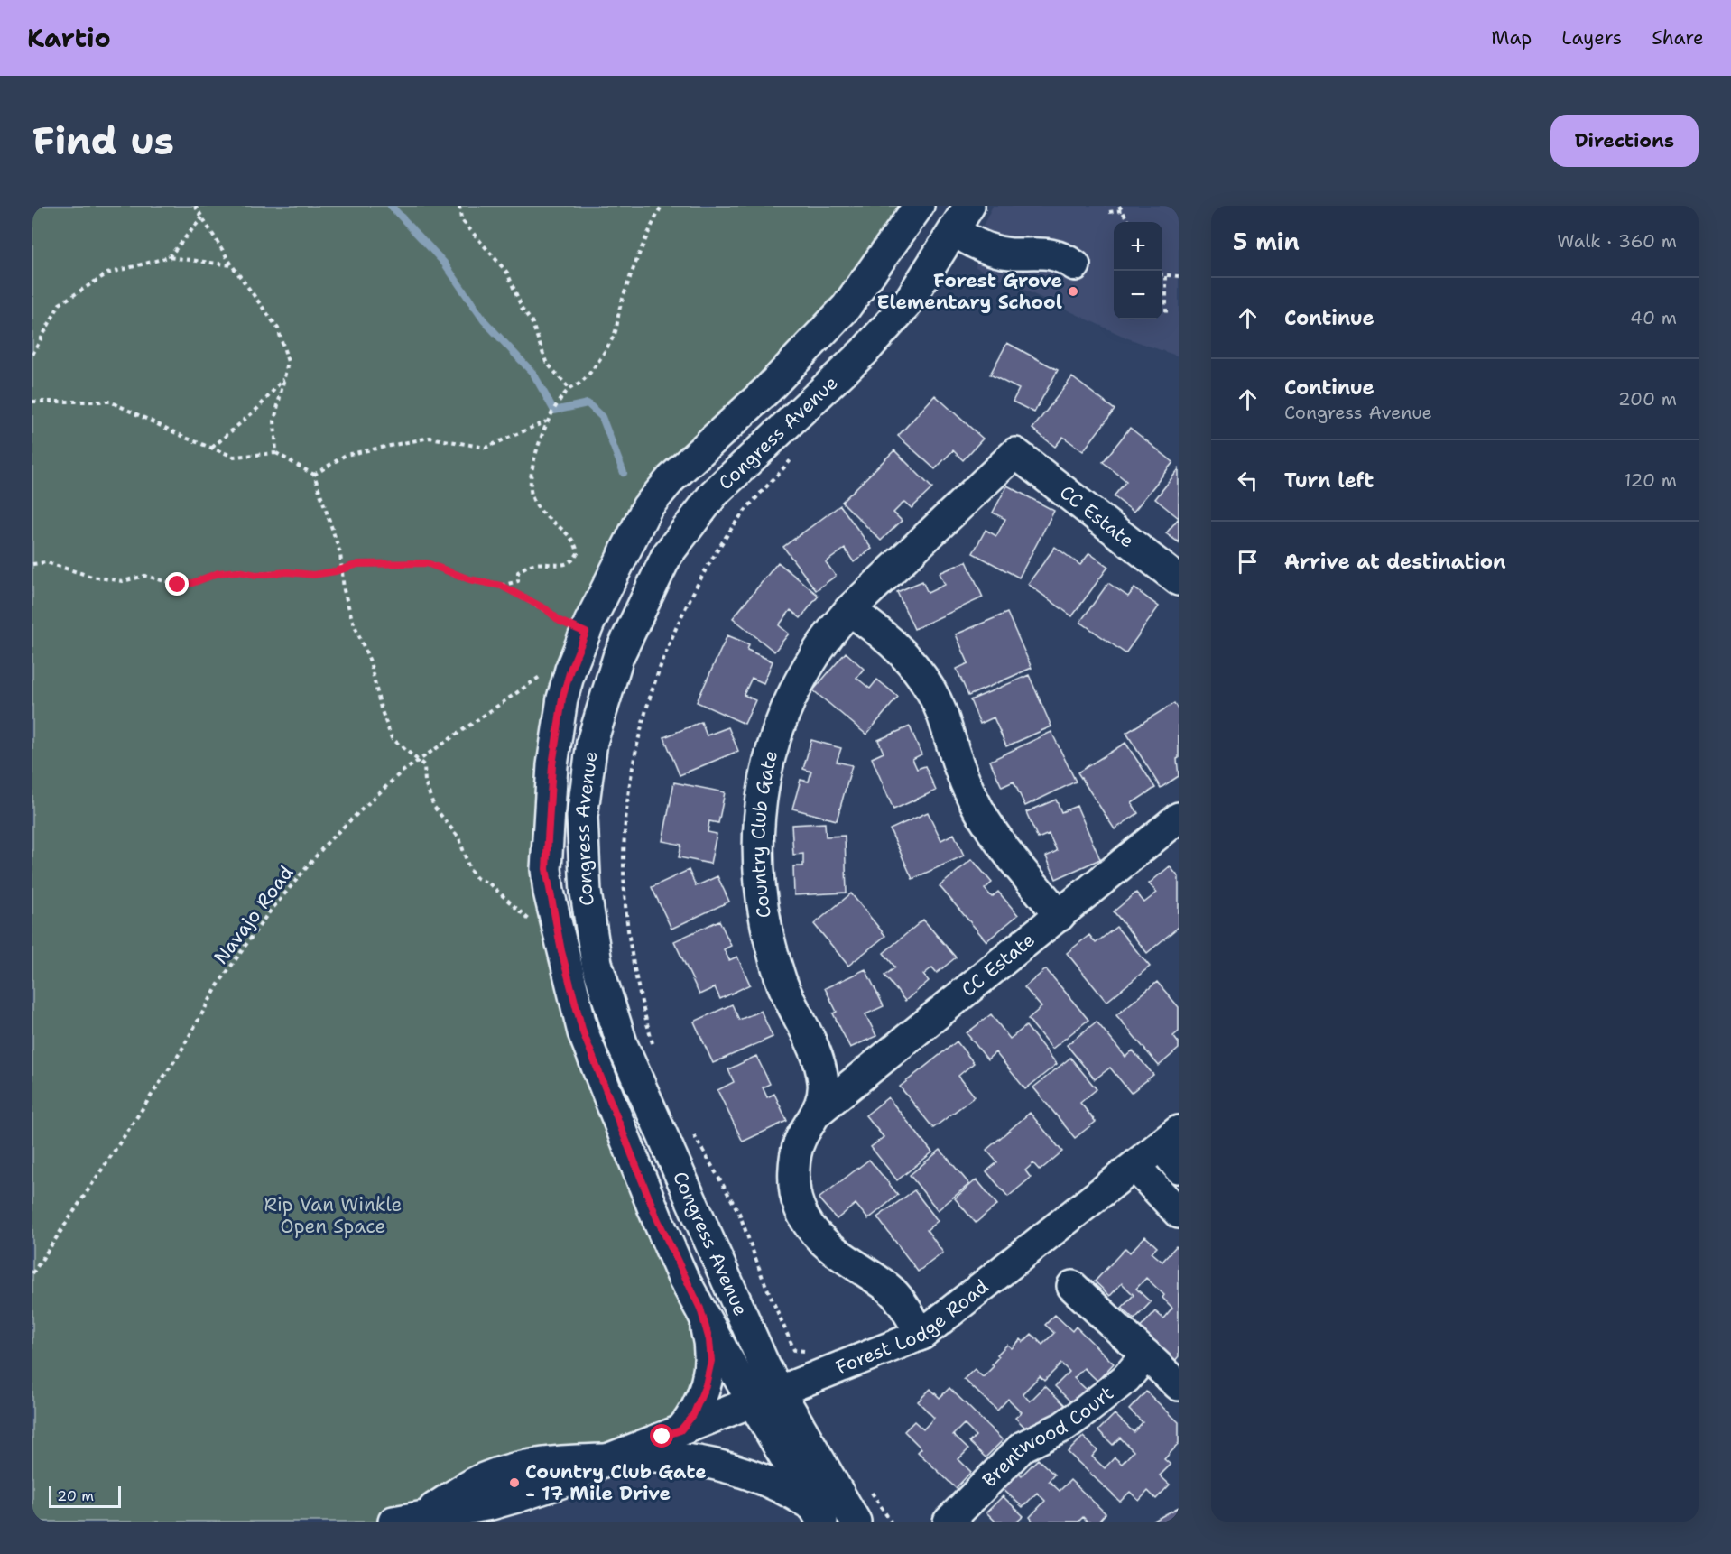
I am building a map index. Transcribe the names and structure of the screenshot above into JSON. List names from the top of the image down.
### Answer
{
  "streets": {
    "street": [
      "Congress Avenue",
      "CC Estate",
      "Country Club Gate",
      "Forest Lodge Road",
      "Brentwood Court"
    ],
    "path": ["Navajo Road"]
  },
  "crossings": [
    ["Congress Avenue", "Forest Lodge Road"],
    ["CC Estate", "Country Club Gate"],
    ["Country Club Gate", "Forest Lodge Road"]
  ],
  "parks": ["Rip Van Winkle Open Space"],
  "places": ["Forest Grove Elementary School", "Country Club Gate - 17 Mile Drive"],
  "scale_bar": "20 m",
  "page": {
    "header": "Kartio",
    "nav": ["Map", "Layers", "Share"],
    "buttons": "Directions",
    "title": "Find us",
    "heading": ["5 min", "Walk · 360 m"],
    "map_buttons": ["+", "−"],
    "list": [
      ["Continue", "40 m"],
      ["Continue", "Congress Avenue", "200 m"],
      ["Turn left", "120 m"],
      "Arrive at destination"
    ],
    "scale": "20 m"
  }
}
